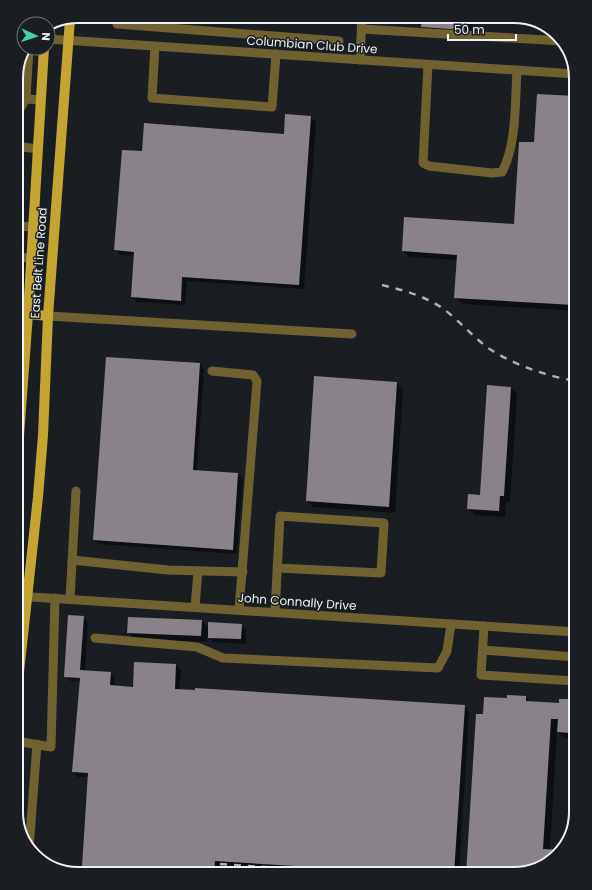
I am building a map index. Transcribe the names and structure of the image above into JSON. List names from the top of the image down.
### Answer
{
  "streets": {
    "main road": ["East Belt Line Road"],
    "street": ["Columbian Club Drive", "John Connally Drive"]
  },
  "crossings": [
    ["Columbian Club Drive", "East Belt Line Road"],
    ["East Belt Line Road", "John Connally Drive"]
  ],
  "scale_bar": "50 m",
  "north": "right"
}
